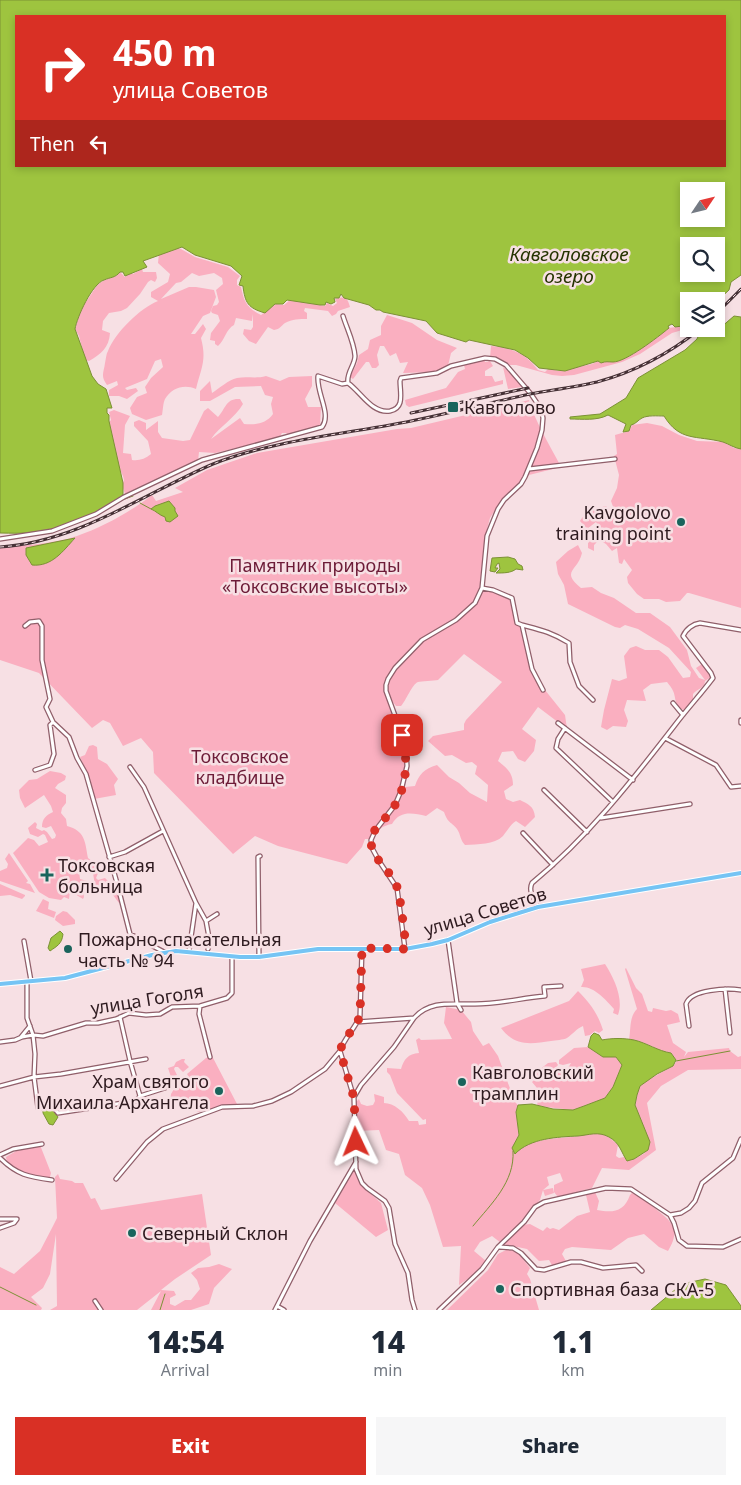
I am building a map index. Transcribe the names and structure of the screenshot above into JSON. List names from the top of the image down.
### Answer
{
  "streets": {
    "main road": ["улица Советов"],
    "street": ["улица Гоголя"]
  },
  "crossings": [
    ["улица Советов", "улица Гоголя"]
  ],
  "water": ["Кавголовское озеро"],
  "parks": ["Памятник природы «Токсовские высоты»", "Токсовское кладбище"],
  "places": {
    "transit": ["Кавголово"],
    "other": [
      "Kavgolovo training point",
      "Пожарно-спасательная часть № 94",
      "Кавголовский трамплин",
      "Храм святого Михаила Архангела",
      "Северный Склон",
      "Спортивная база СКА-5"
    ],
    "health": ["Токсовская больница"]
  },
  "north": "top right",
  "page": {
    "turn": ["450 m", "улица Советов"],
    "then": "Then",
    "eta": [
      "14:54",
      "Arrival",
      "14",
      "min",
      "1.1",
      "km"
    ],
    "buttons": ["Exit", "Share"]
  }
}
